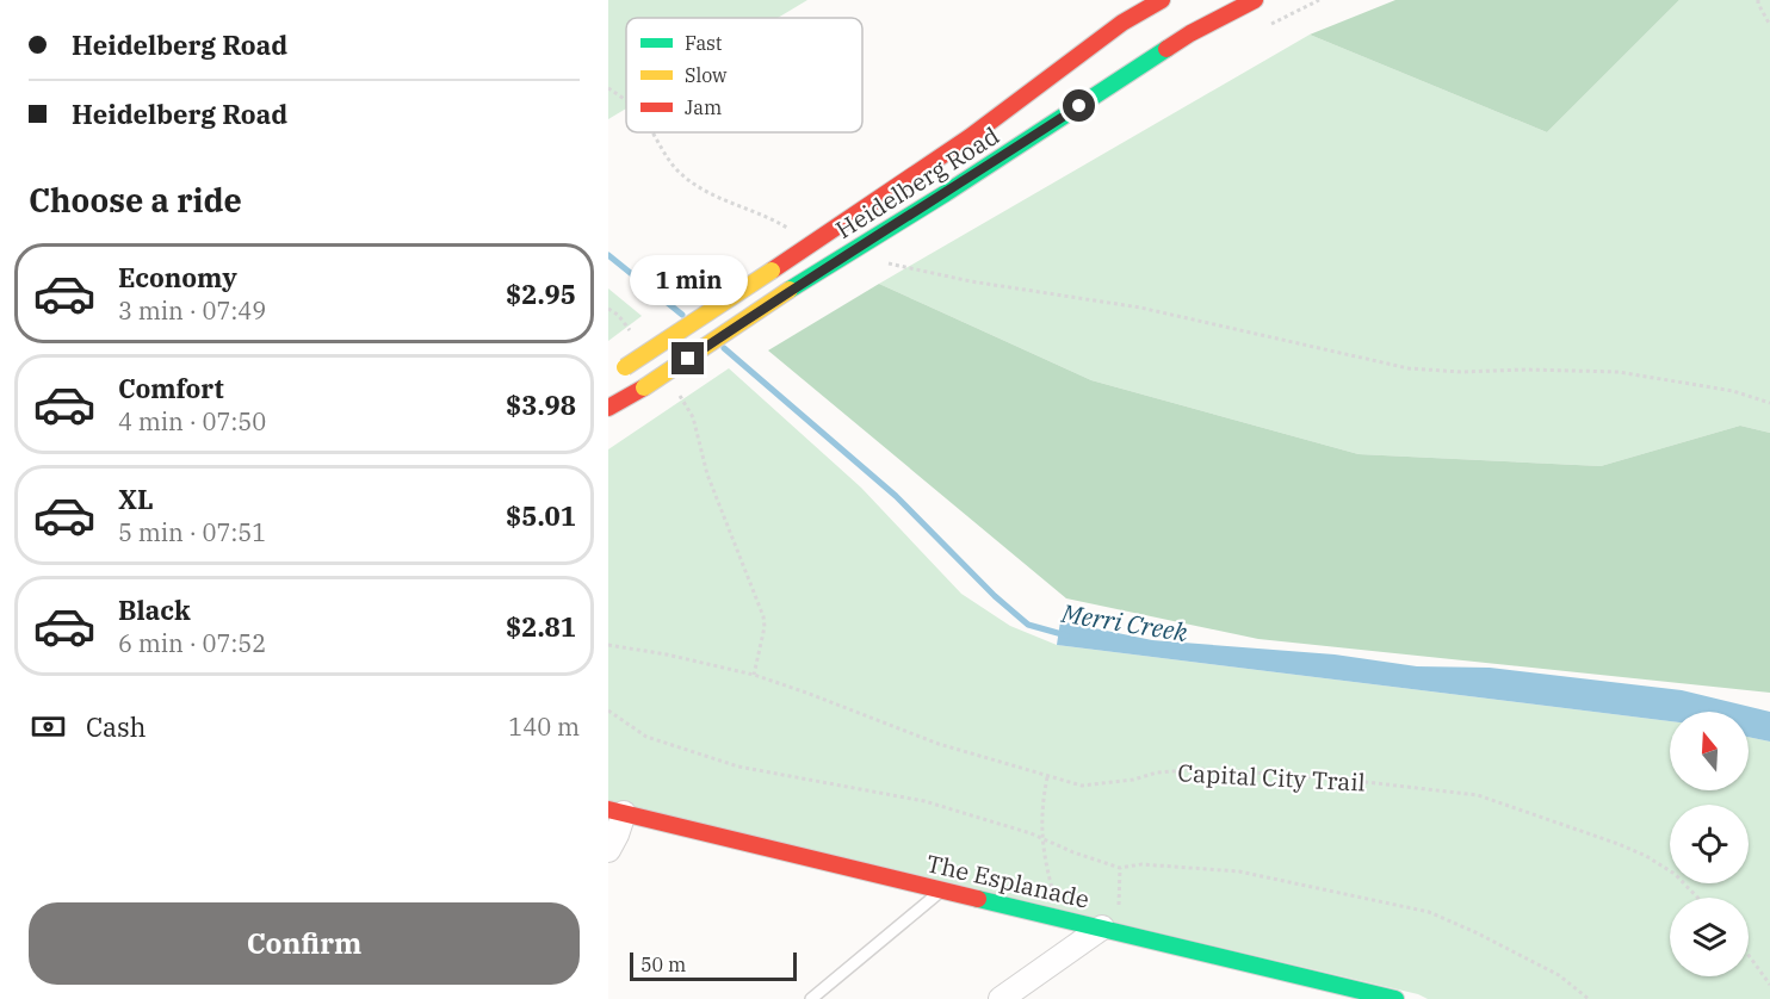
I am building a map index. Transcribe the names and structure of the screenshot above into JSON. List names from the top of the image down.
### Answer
{
  "streets": {
    "main road": ["Heidelberg Road", "The Esplanade"],
    "path": ["Capital City Trail"]
  },
  "water": ["Merri Creek"],
  "legend": ["Fast", "Slow", "Jam"],
  "scale_bar": "50 m",
  "north": "top",
  "page": {
    "banner": ["Heidelberg Road", "Heidelberg Road"],
    "heading": "Choose a ride",
    "list": [
      {
        "name": "Economy",
        "note": "3 min · 07:49",
        "value": "$2.95"
      },
      {
        "name": "Comfort",
        "note": "4 min · 07:50",
        "value": "$3.98"
      },
      {
        "name": "XL",
        "note": "5 min · 07:51",
        "value": "$5.01"
      },
      {
        "name": "Black",
        "note": "6 min · 07:52",
        "value": "$2.81"
      }
    ],
    "bubble": "1 min",
    "pay": ["Cash", "140 m"],
    "buttons": "Confirm",
    "scale": "50 m"
  }
}
